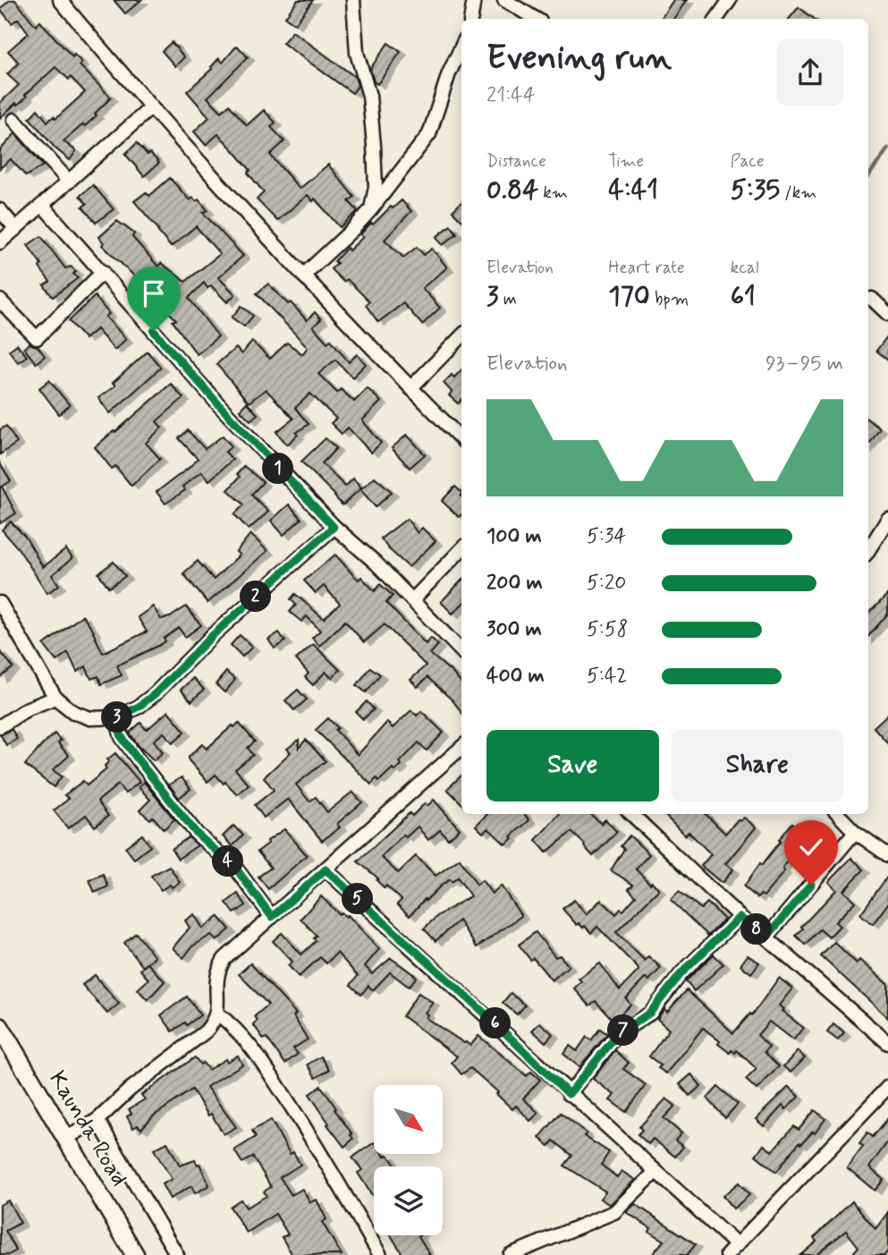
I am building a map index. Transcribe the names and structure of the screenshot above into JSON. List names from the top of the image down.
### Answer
{
  "streets": {
    "main road": ["Kaunda Road"]
  },
  "north": "bottom right",
  "page": {
    "heading": ["Evening run", "21:44"],
    "stats": [
      ["Distance", "0.84 km"],
      ["Time", "4:41"],
      ["Pace", "5:35 /km"],
      ["Elevation", "3 m"],
      ["Heart rate", "170 bpm"],
      ["kcal", "61"]
    ],
    "chart": ["Elevation", "93–95 m"],
    "pins": [
      "1",
      "2",
      "3",
      "4",
      "5",
      "8",
      "6",
      "7"
    ],
    "list": [
      {
        "name": "100 m",
        "note": "5:34"
      },
      {
        "name": "200 m",
        "note": "5:20"
      },
      {
        "name": "300 m",
        "note": "5:58"
      },
      {
        "name": "400 m",
        "note": "5:42"
      }
    ],
    "buttons": ["Save", "Share"]
  }
}
